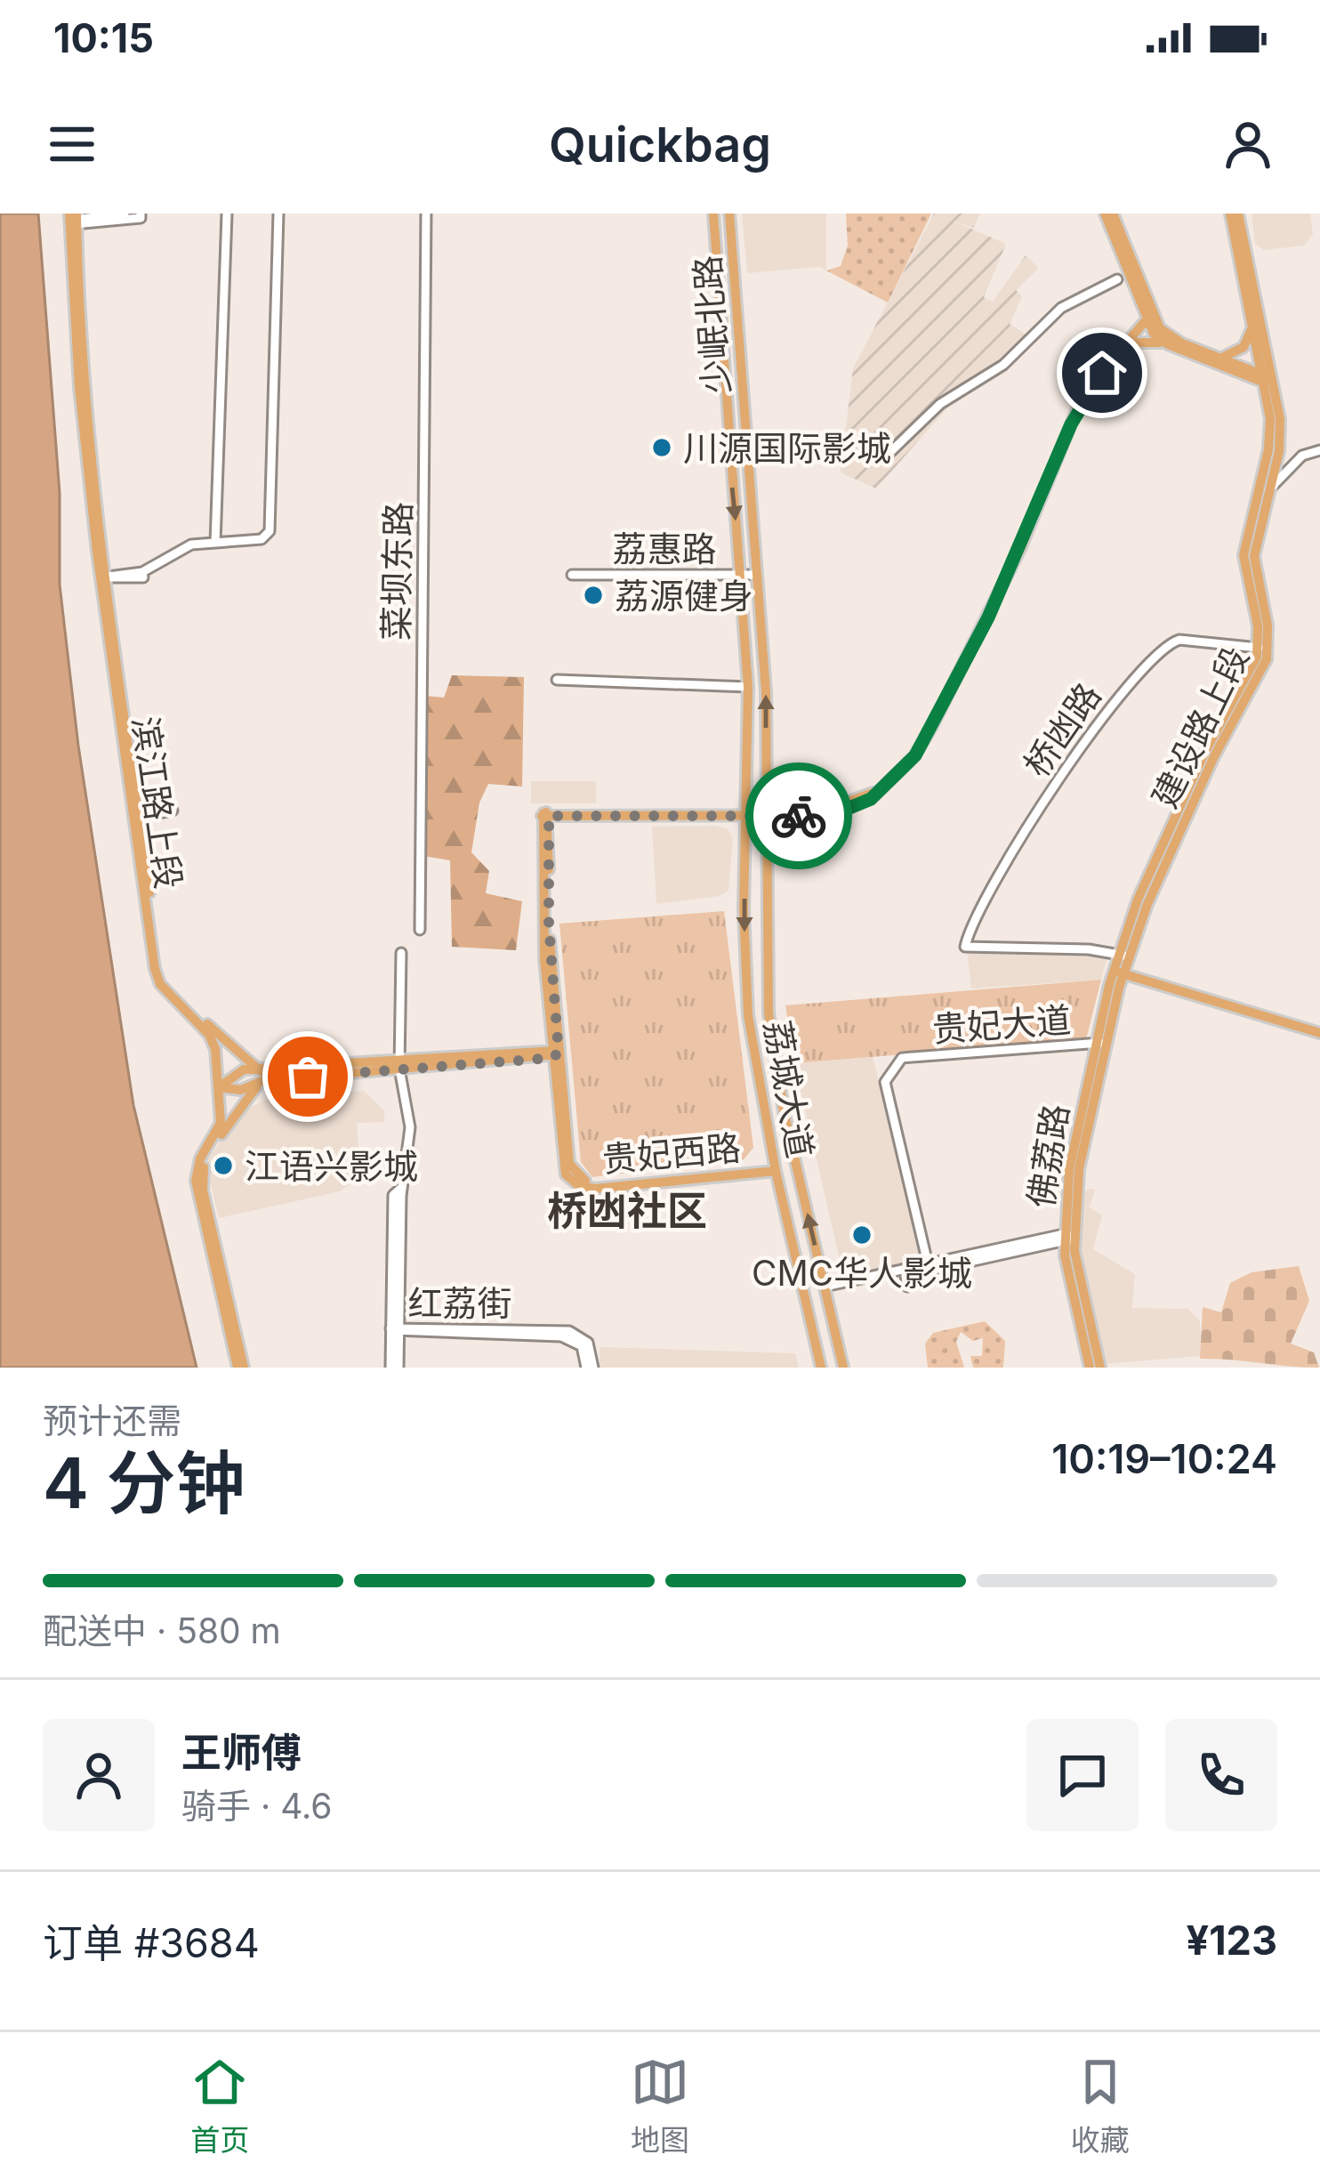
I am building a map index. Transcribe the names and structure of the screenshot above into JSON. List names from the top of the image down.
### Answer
{
  "streets": {
    "main road": [
      "少岷北路",
      "建设路上段",
      "滨江路上段",
      "荔城大道",
      "贵妃西路",
      "佛荔路"
    ],
    "street": [
      "荔惠路",
      "菜坝东路",
      "桥凼路",
      "贵妃大道",
      "红荔街"
    ]
  },
  "crossings": [
    ["少岷北路", "荔惠路"],
    ["少岷北路", "荔城大道"],
    ["建设路上段", "桥凼路"],
    ["建设路上段", "佛荔路"],
    ["桥凼路", "佛荔路"],
    ["贵妃大道", "佛荔路"],
    ["荔城大道", "贵妃西路"]
  ],
  "districts": ["桥凼社区"],
  "places": [
    "川源国际影城",
    "荔源健身",
    "江语兴影城",
    "CMC华人影城"
  ],
  "page": {
    "status": "10:15",
    "header": "Quickbag",
    "heading": ["4 分钟", "预计还需", "10:19–10:24"],
    "panel": [
      "王师傅",
      "骑手 · 4.6",
      "订单 #3684",
      "¥123"
    ],
    "bar": "配送中 · 580 m",
    "tabs": ["首页", "地图", "收藏"]
  }
}
